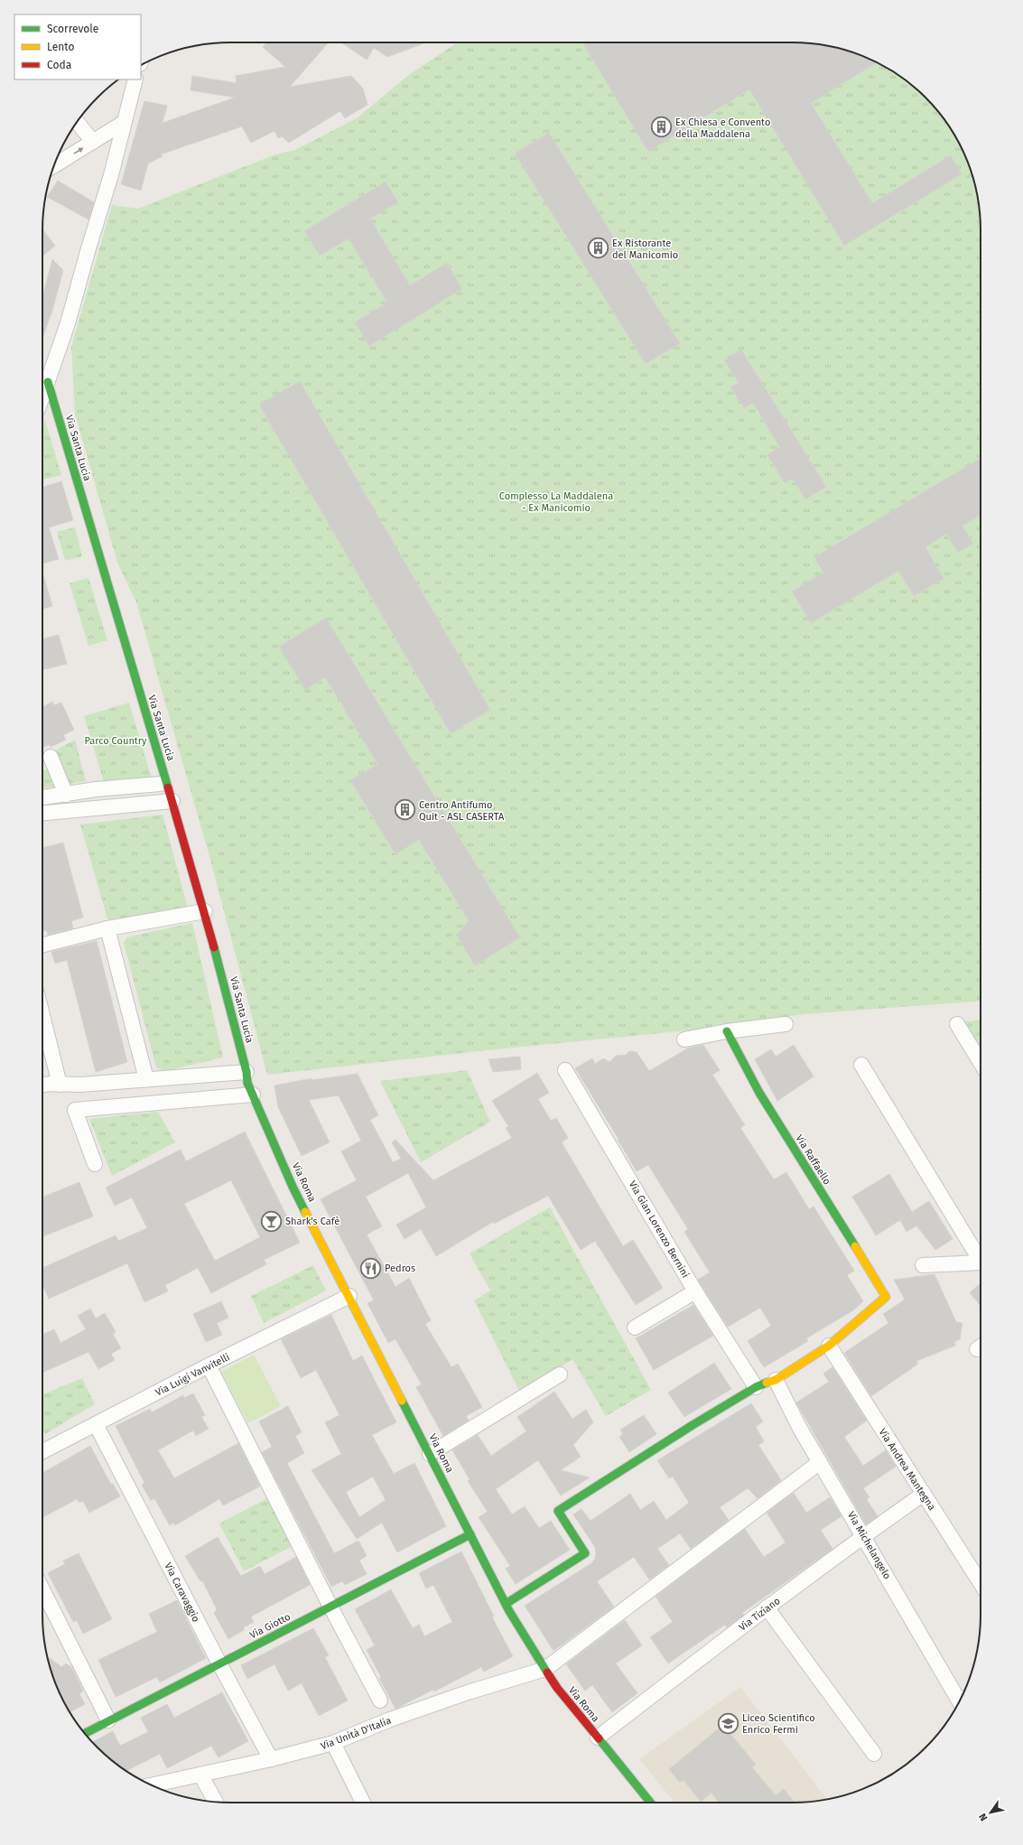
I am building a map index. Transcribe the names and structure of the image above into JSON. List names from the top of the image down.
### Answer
{
  "streets": {
    "street": [
      "Via Santa Lucia",
      "Via Raffaello",
      "Via Roma",
      "Via Gian Lorenzo Bernini",
      "Via Luigi Vanvitelli",
      "Via Andrea Mantegna",
      "Via Michelangelo",
      "Via Caravaggio",
      "Via Tiziano",
      "Via Giotto",
      "Via Unità D'Italia"
    ]
  },
  "crossings": [
    ["Via Santa Lucia", "Via Roma"],
    ["Via Raffaello", "Via Andrea Mantegna"],
    ["Via Roma", "Via Luigi Vanvitelli"],
    ["Via Roma", "Via Tiziano"],
    ["Via Roma", "Via Giotto"],
    ["Via Roma", "Via Unità D'Italia"],
    ["Via Luigi Vanvitelli", "Via Caravaggio"],
    ["Via Andrea Mantegna", "Via Tiziano"],
    ["Via Michelangelo", "Via Tiziano"],
    ["Via Michelangelo", "Via Unità D'Italia"],
    ["Via Caravaggio", "Via Giotto"],
    ["Via Caravaggio", "Via Unità D'Italia"]
  ],
  "parks": ["Complesso La Maddalena - Ex Manicomio", "Parco Country"],
  "places": {
    "building": ["Ex Chiesa e Convento della Maddalena", "Ex Ristorante del Manicomio", "Centro Antifumo Quit - ASL CASERTA"],
    "bar": ["Shark's Cafè"],
    "restaurant": ["Pedros"],
    "school or university": ["Liceo Scientifico Enrico Fermi"]
  },
  "legend": ["Scorrevole", "Lento", "Coda"],
  "north": "bottom left"
}
